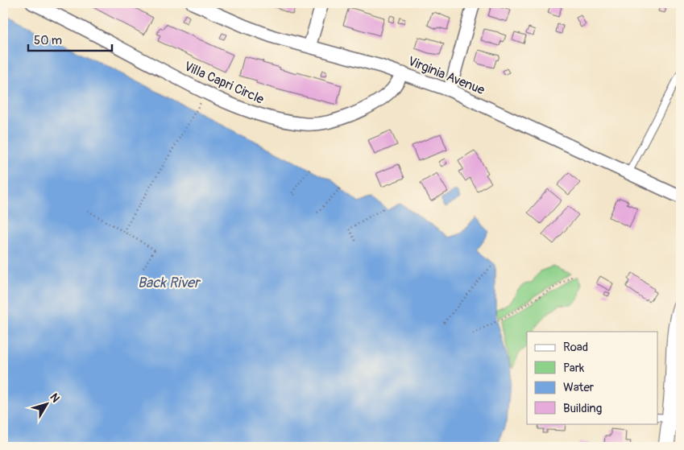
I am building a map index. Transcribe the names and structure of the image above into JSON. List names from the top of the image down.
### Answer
{
  "streets": {
    "street": ["Virginia Avenue", "Villa Capri Circle"]
  },
  "crossings": [
    ["Virginia Avenue", "Villa Capri Circle"]
  ],
  "water": ["Back River"],
  "legend": [
    "Road",
    "Park",
    "Water",
    "Building"
  ],
  "scale_bar": "50 m",
  "north": "top right"
}
